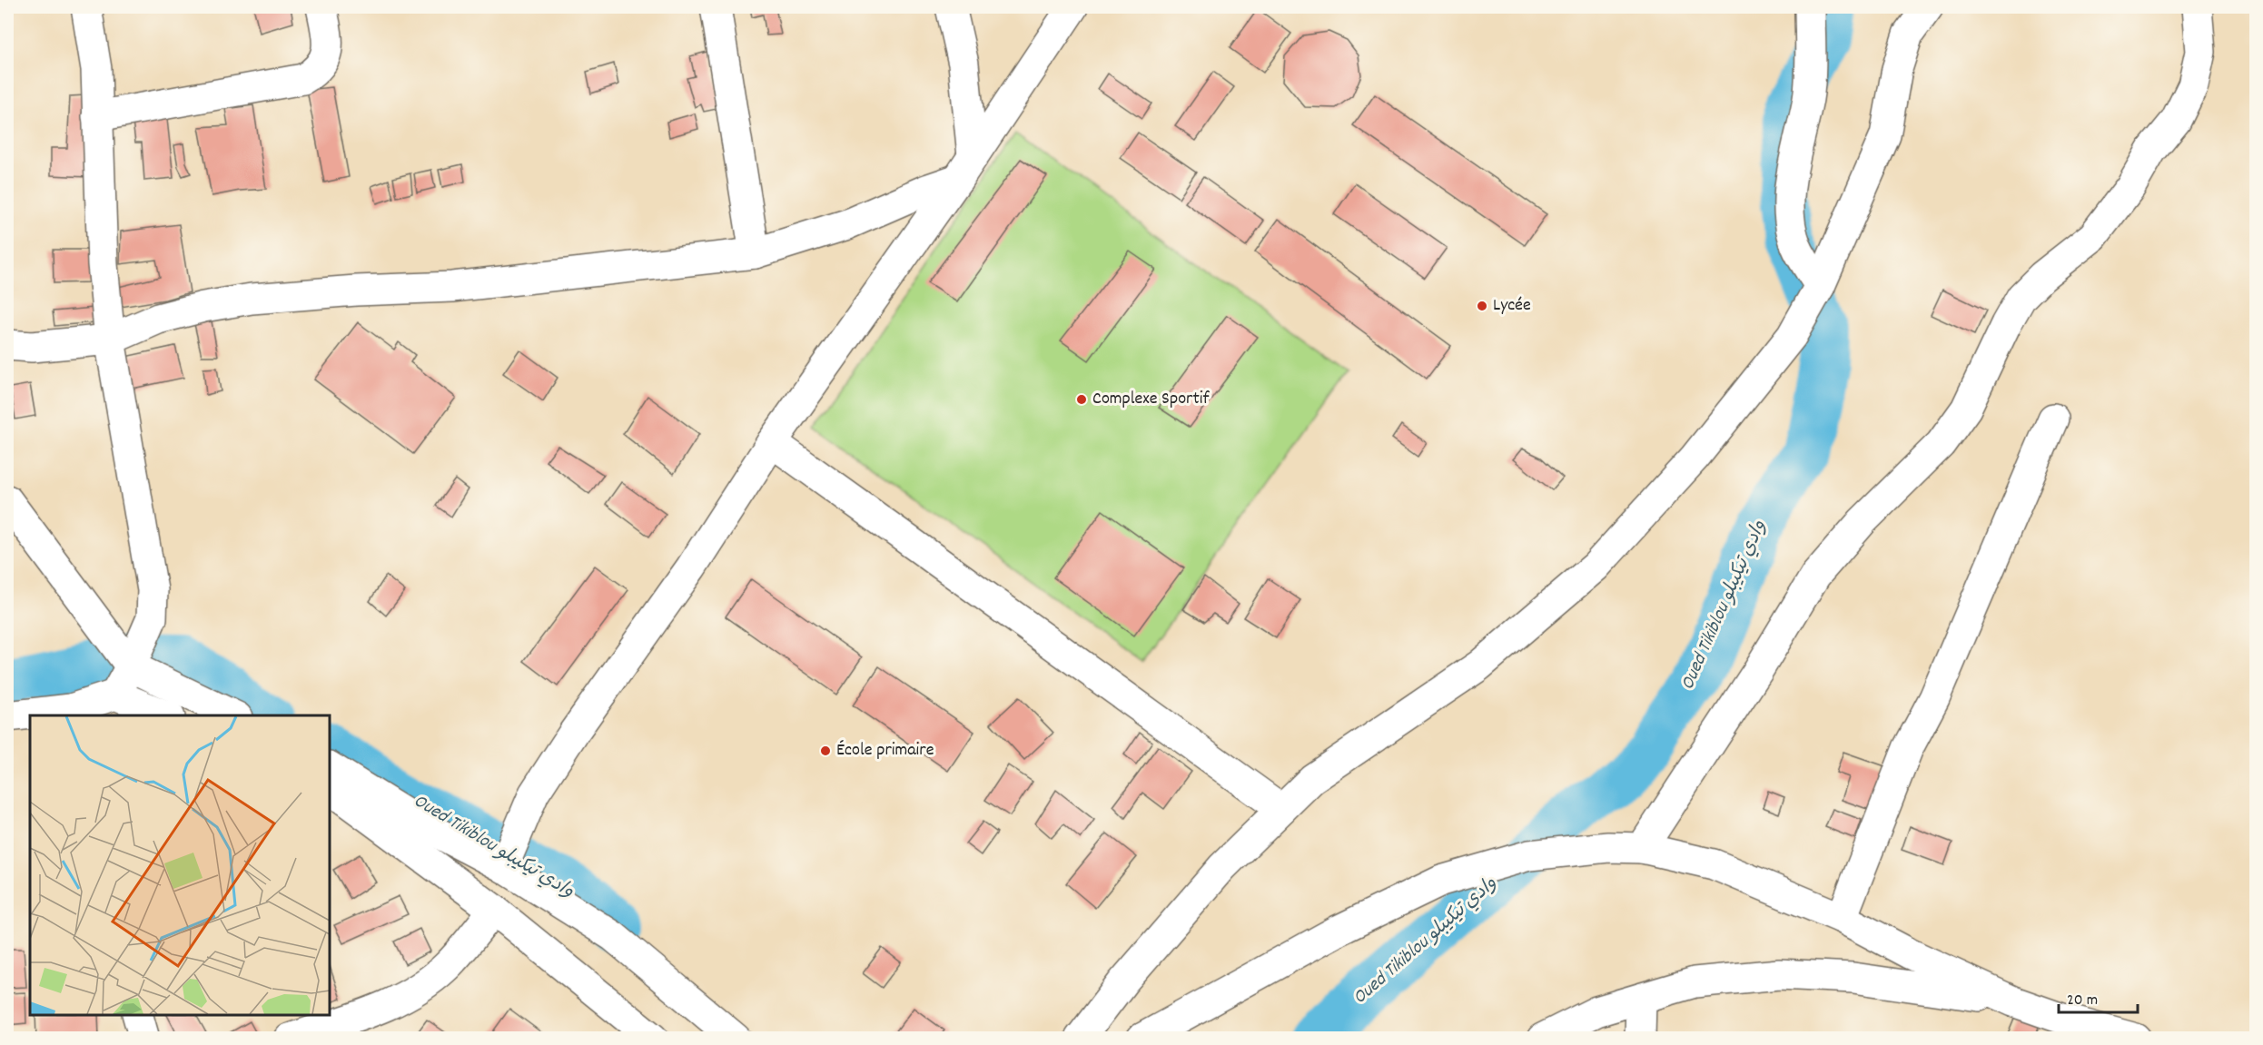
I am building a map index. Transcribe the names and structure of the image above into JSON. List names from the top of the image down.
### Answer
{
  "water": ["Oued Tikiblou وادي تيكيبلو"],
  "places": ["Lycée", "Complexe Sportif", "École primaire"],
  "scale_bar": "20 m"
}
